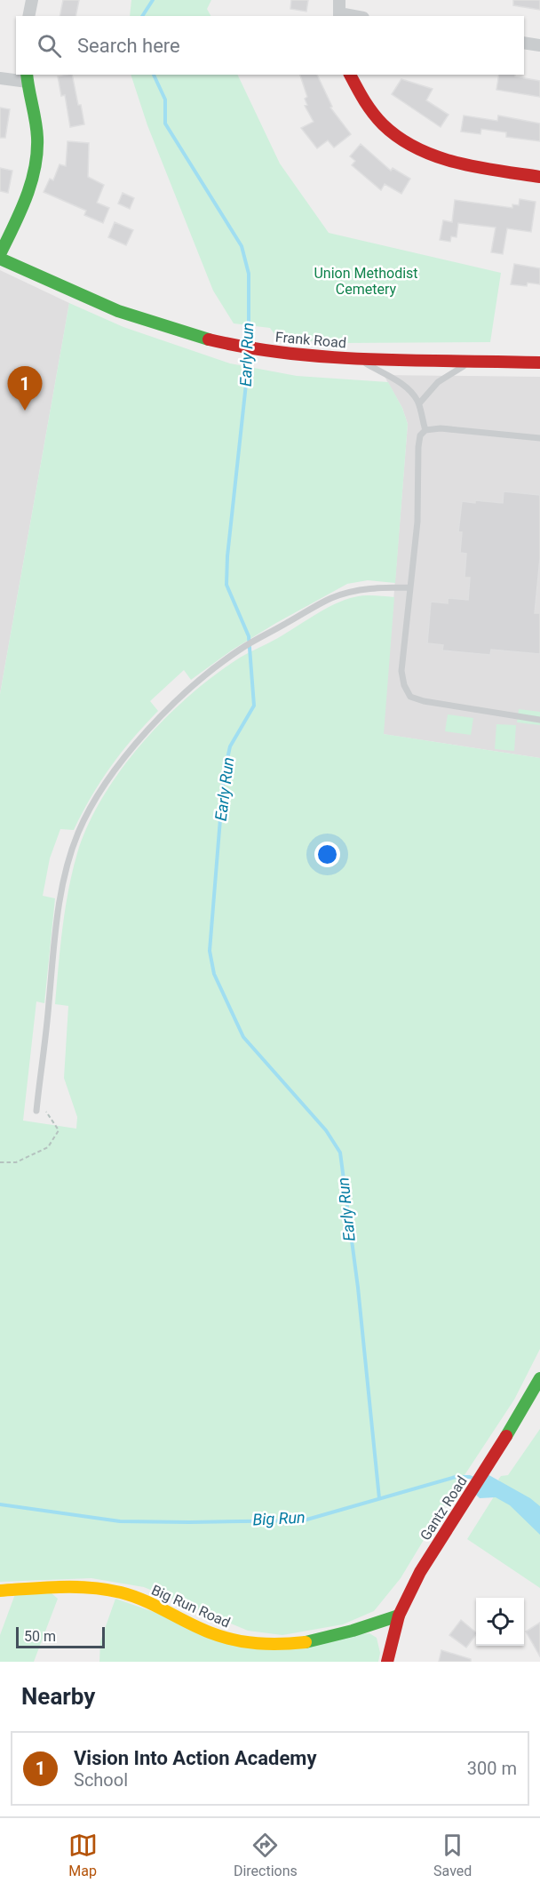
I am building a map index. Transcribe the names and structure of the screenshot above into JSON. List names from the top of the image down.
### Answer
{
  "streets": {
    "main road": ["Frank Road", "Gantz Road", "Big Run Road"]
  },
  "crossings": [
    ["Gantz Road", "Big Run Road"]
  ],
  "water": ["Early Run", "Big Run"],
  "parks": ["Union Methodist Cemetery"],
  "scale_bar": "50 m",
  "page": {
    "search": "Search here",
    "pins": "1",
    "scale": "50 m",
    "heading": "Nearby",
    "list": [
      {
        "mark": "1",
        "name": "Vision Into Action Academy",
        "note": "School",
        "value": "300 m"
      }
    ],
    "nav": ["Map", "Directions", "Saved"]
  }
}
